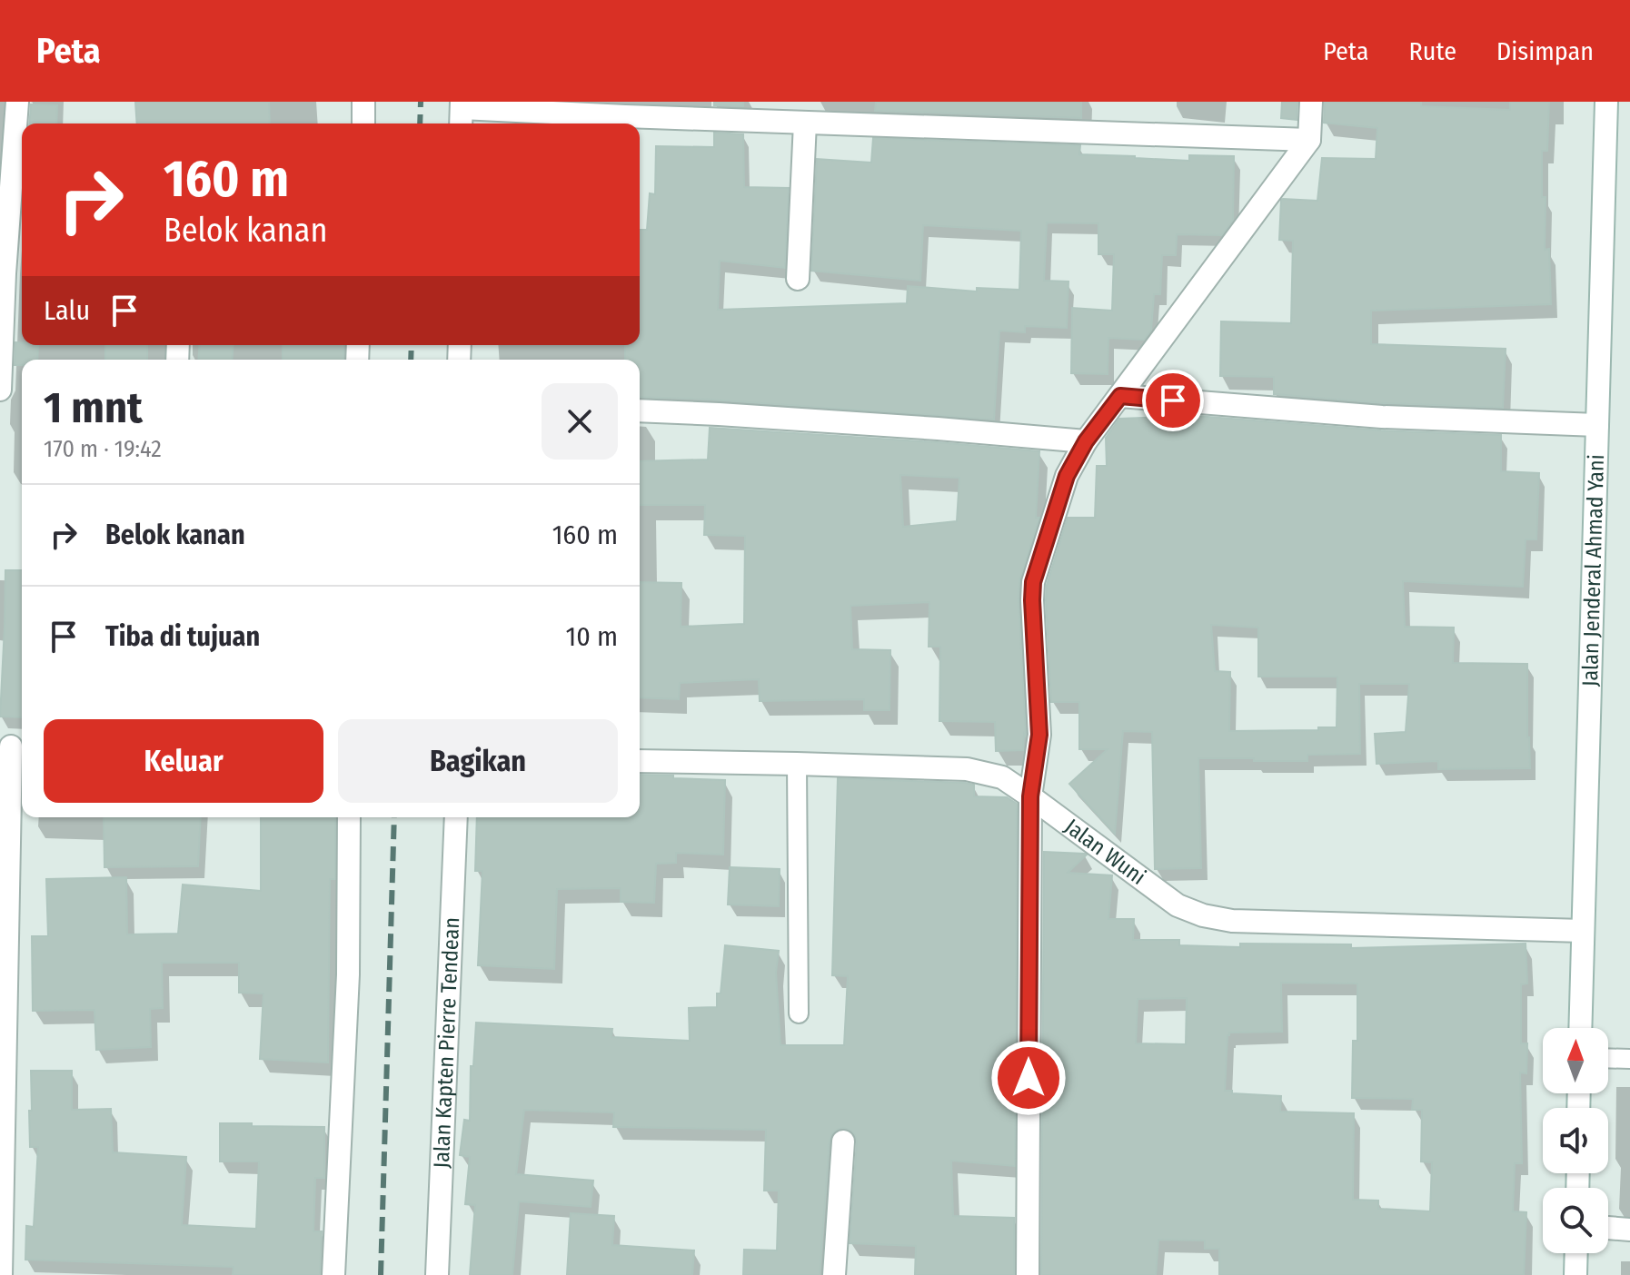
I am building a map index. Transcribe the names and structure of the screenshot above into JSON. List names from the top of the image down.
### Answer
{
  "streets": {
    "street": ["Jalan Jenderal Ahmad Yani", "Jalan Wuni", "Jalan Kapten Pierre Tendean"]
  },
  "crossings": [
    ["Jalan Jenderal Ahmad Yani", "Jalan Wuni"]
  ],
  "north": "top",
  "page": {
    "header": "Peta",
    "nav": ["Peta", "Rute", "Disimpan"],
    "turn": ["160 m", "Belok kanan"],
    "then": "Lalu",
    "heading": ["1 mnt", "170 m · 19:42"],
    "list": [
      {
        "name": "Belok kanan",
        "value": "160 m"
      },
      {
        "name": "Tiba di tujuan",
        "value": "10 m"
      }
    ],
    "buttons": ["Keluar", "Bagikan"]
  }
}
